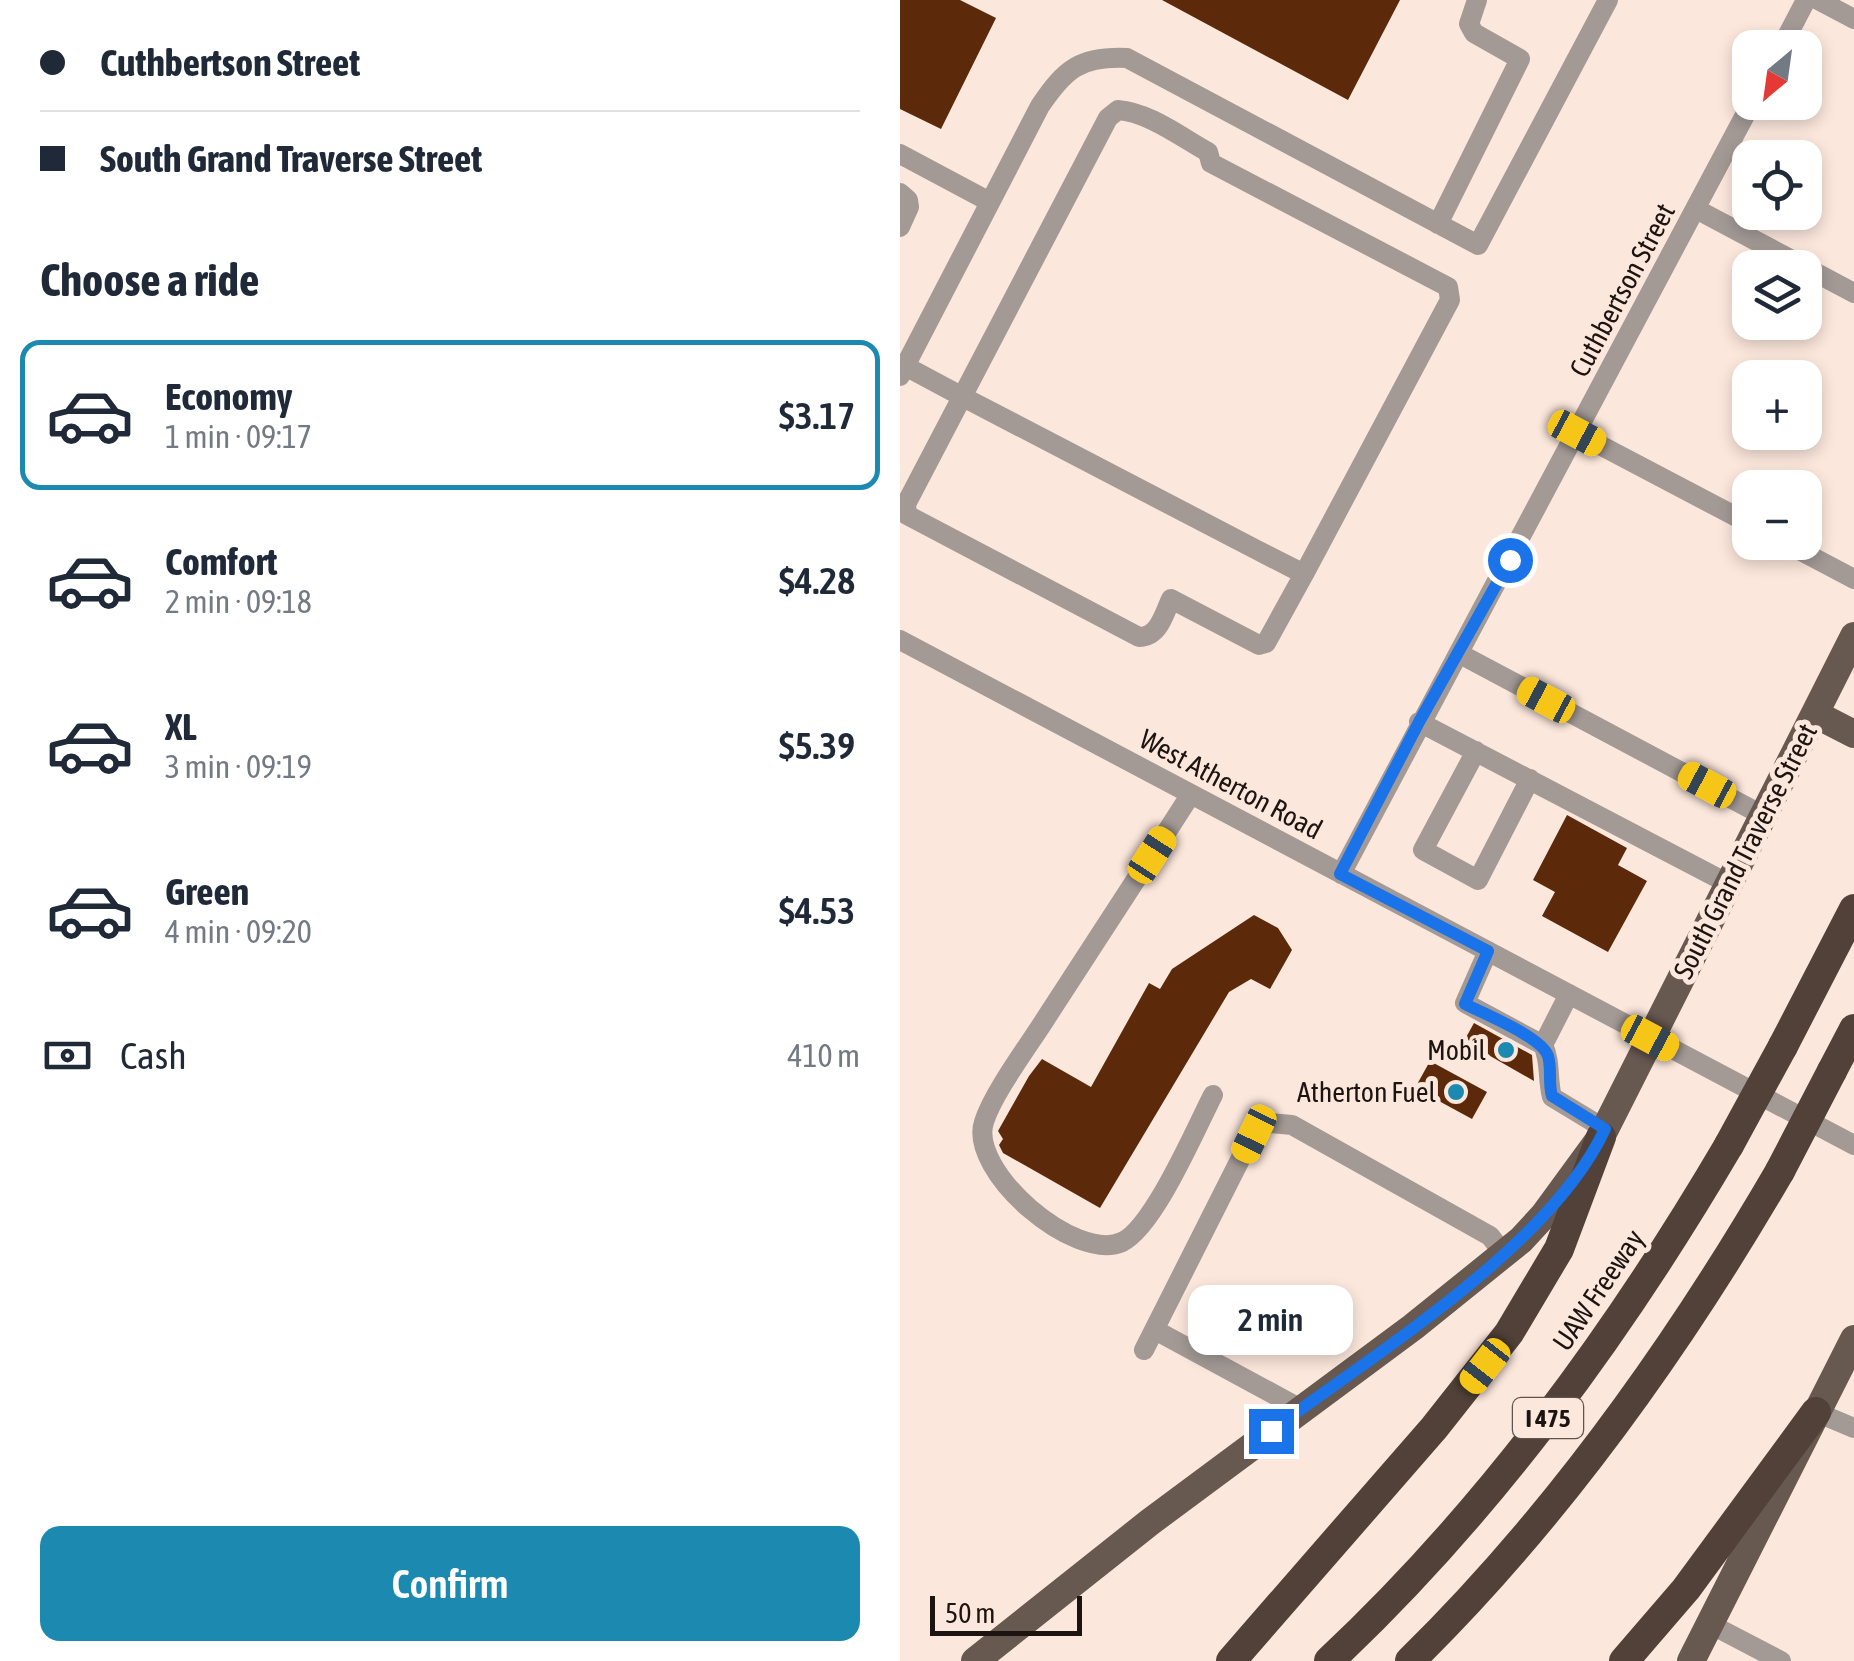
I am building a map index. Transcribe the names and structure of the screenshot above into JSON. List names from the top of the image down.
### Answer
{
  "streets": {
    "highway": ["UAW Freeway", "I 475"],
    "main road": ["South Grand Traverse Street"],
    "street": ["Cuthbertson Street", "West Atherton Road"]
  },
  "crossings": [
    ["Cuthbertson Street", "West Atherton Road"],
    ["West Atherton Road", "South Grand Traverse Street"]
  ],
  "places": ["Mobil", "Atherton Fuel"],
  "scale_bar": "50 m",
  "north": "bottom left",
  "page": {
    "banner": ["Cuthbertson Street", "South Grand Traverse Street"],
    "map_buttons": ["+", "−"],
    "heading": "Choose a ride",
    "list": [
      {
        "name": "Economy",
        "note": "1 min · 09:17",
        "value": "$3.17"
      },
      {
        "name": "Comfort",
        "note": "2 min · 09:18",
        "value": "$4.28"
      },
      {
        "name": "XL",
        "note": "3 min · 09:19",
        "value": "$5.39"
      },
      {
        "name": "Green",
        "note": "4 min · 09:20",
        "value": "$4.53"
      }
    ],
    "pay": ["Cash", "410 m"],
    "bubble": "2 min",
    "buttons": "Confirm",
    "scale": "50 m"
  }
}
